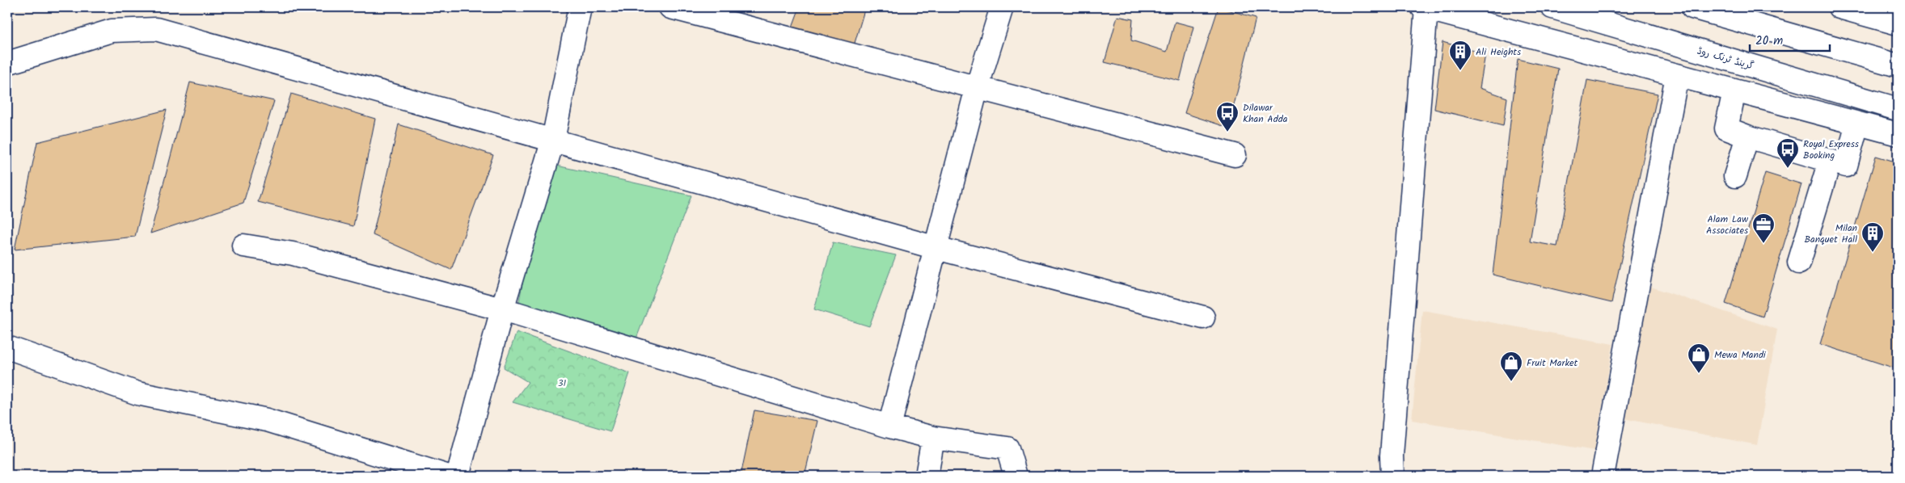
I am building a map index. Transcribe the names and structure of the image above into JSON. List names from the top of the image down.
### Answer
{
  "streets": {
    "main road": ["گرینڈ ٹرنک روڈ"]
  },
  "parks": ["31"],
  "places": {
    "building": ["Ali Heights", "Milan Banquet Hall"],
    "bus stop": ["Dilawar Khan Adda", "Royal Express Booking"],
    "office": ["Alam Law Associates"],
    "shop": ["Mewa Mandi", "Fruit Market"]
  },
  "scale_bar": "20 m"
}
